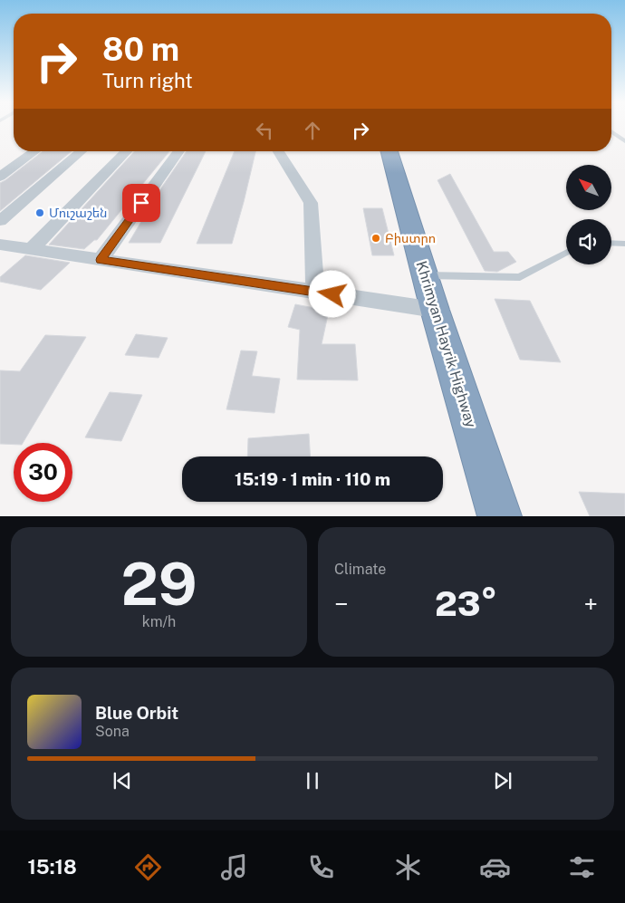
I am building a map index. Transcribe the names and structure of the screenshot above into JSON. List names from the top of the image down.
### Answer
{
  "streets": {
    "highway": ["Khrimyan Hayrik Highway"]
  },
  "places": ["Մուշաշեն", "Բիստրո"],
  "north": "top left",
  "page": {
    "turn": ["80 m", "Turn right"],
    "limit": "30",
    "trip": "15:19 · 1 min · 110 m",
    "tile": [
      ["29", "km/h"],
      "Climate"
    ],
    "heat": ["−", "23°", "+"],
    "song": ["Blue Orbit", "Sona"],
    "tabs": "15:18"
  }
}
